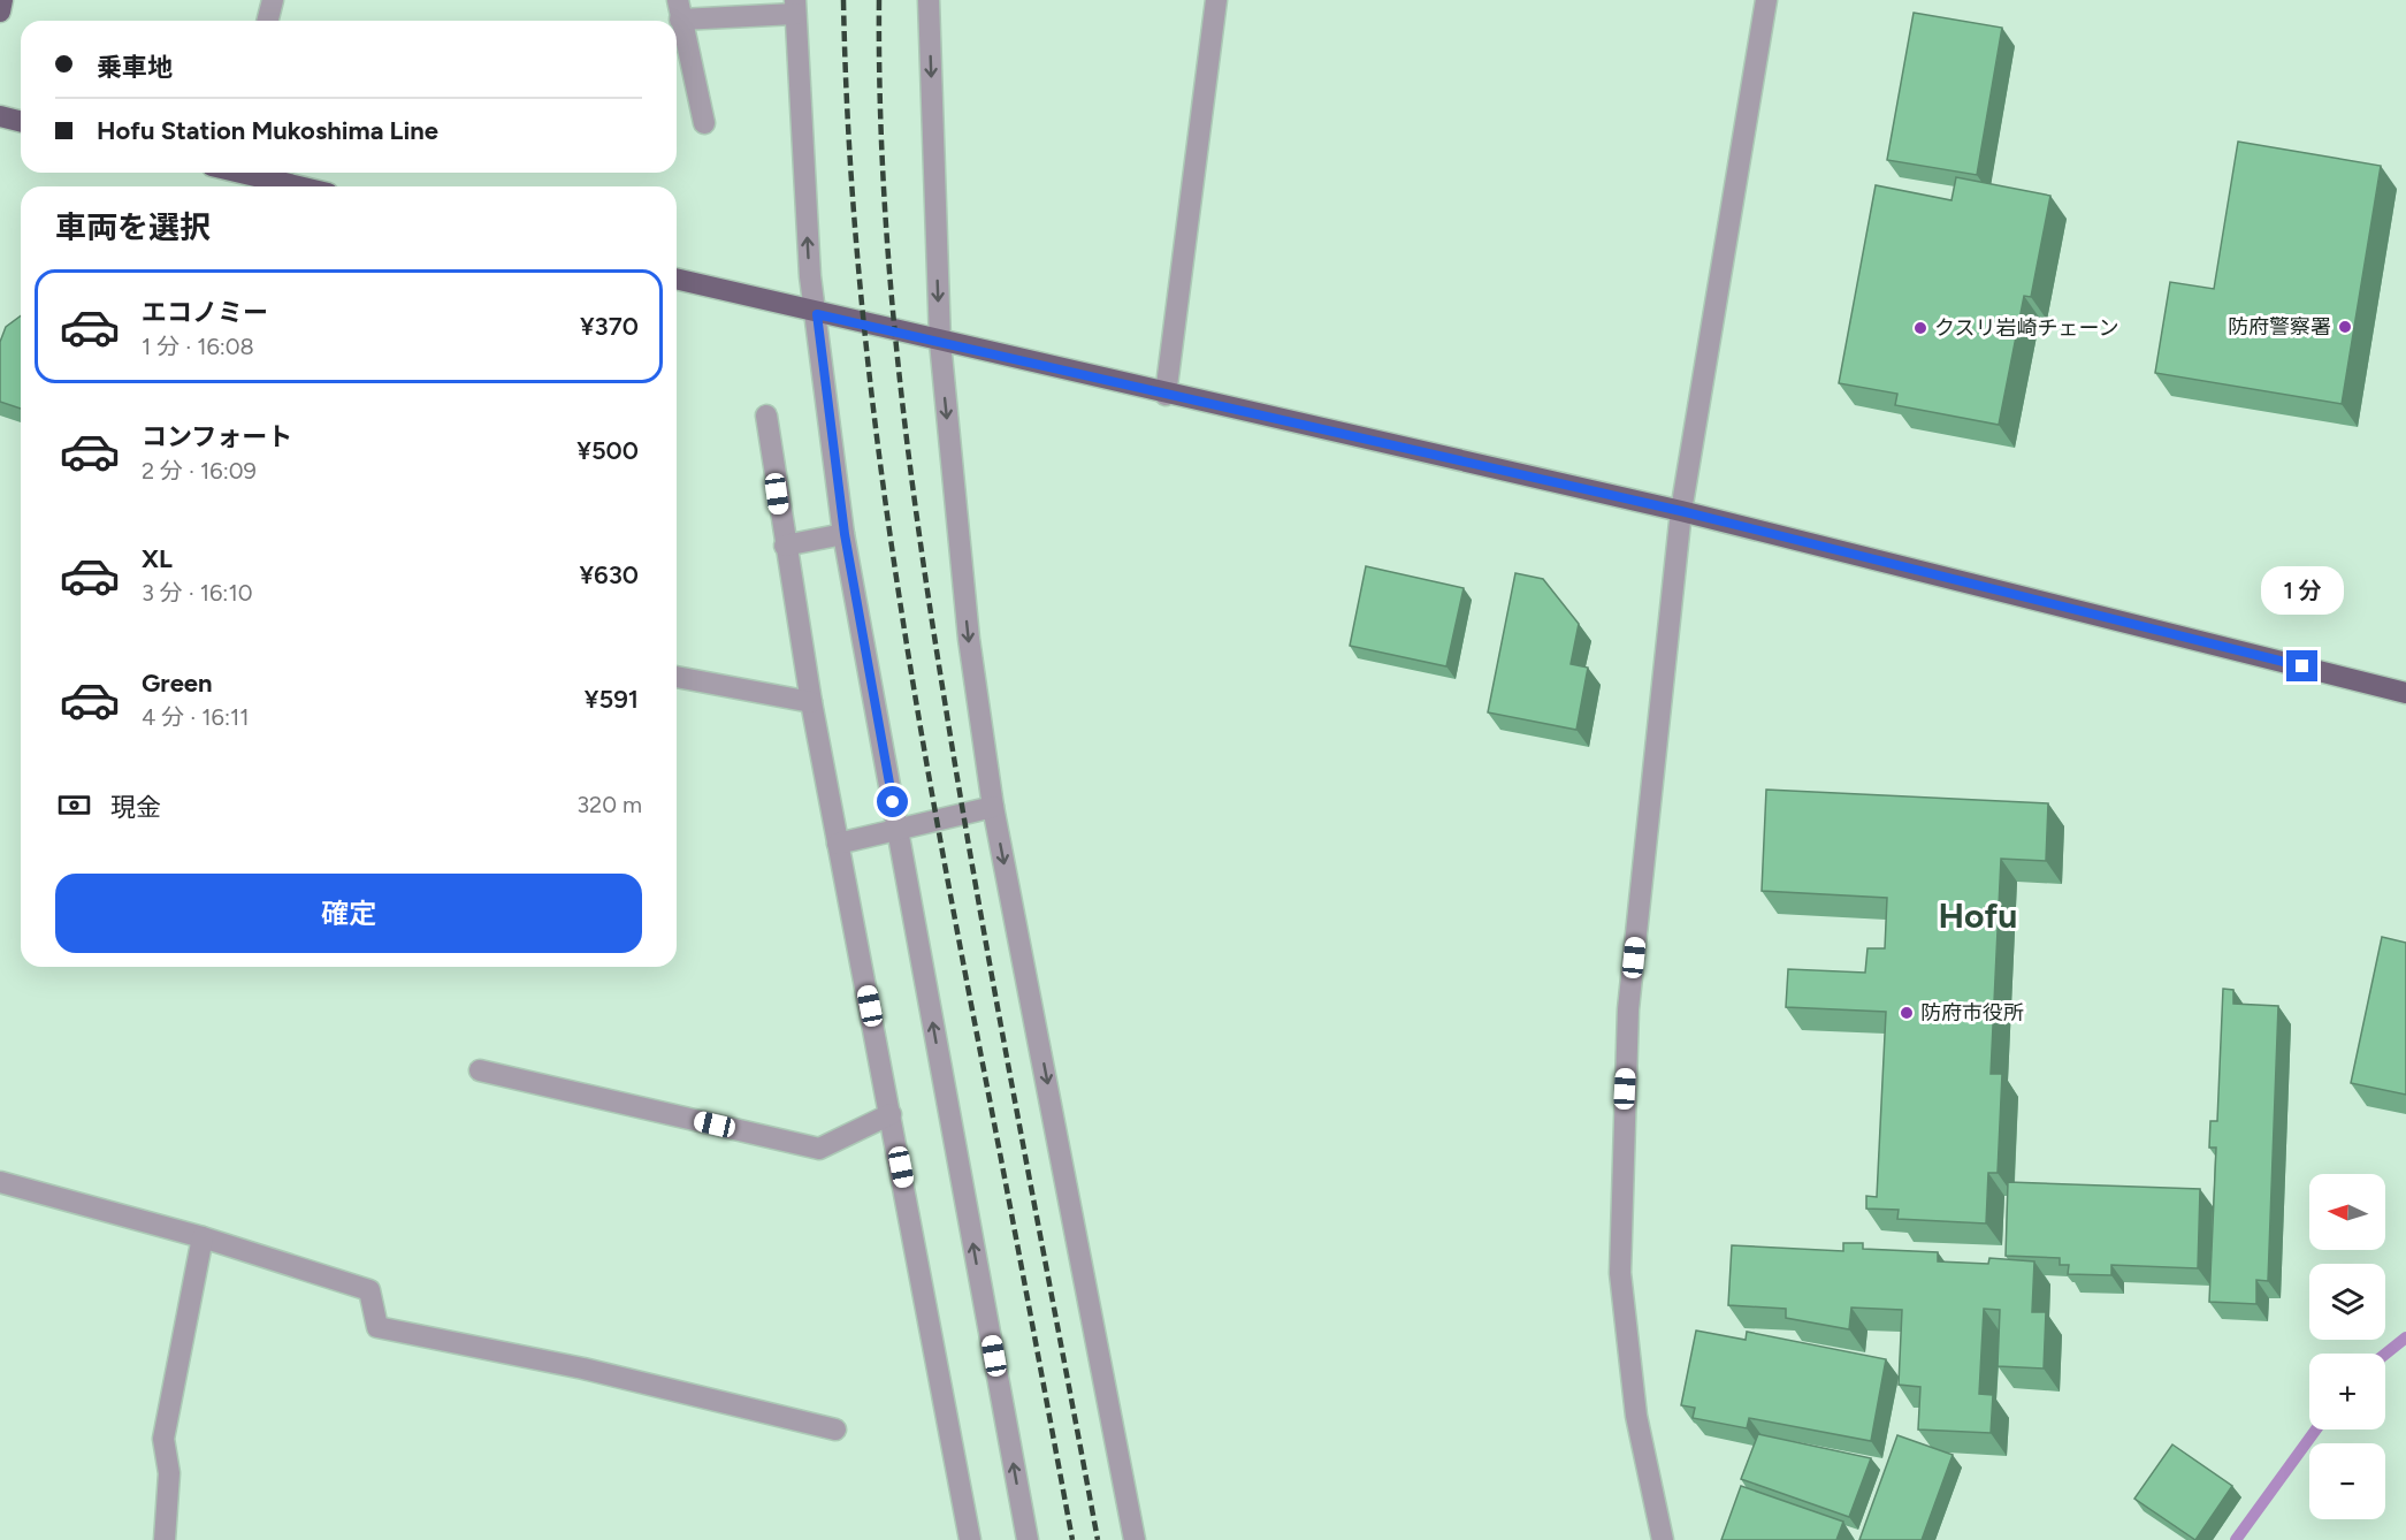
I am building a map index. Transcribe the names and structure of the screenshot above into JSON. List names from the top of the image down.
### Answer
{
  "districts": ["Hofu"],
  "places": ["防府警察署", "クスリ岩崎チェーン", "防府市役所"],
  "north": "left",
  "page": {
    "banner": ["乗車地", "Hofu Station Mukoshima Line"],
    "heading": "車両を選択",
    "list": [
      {
        "name": "エコノミー",
        "note": "1 分 · 16:08",
        "value": "¥370"
      },
      {
        "name": "コンフォート",
        "note": "2 分 · 16:09",
        "value": "¥500"
      },
      {
        "name": "XL",
        "note": "3 分 · 16:10",
        "value": "¥630"
      },
      {
        "name": "Green",
        "note": "4 分 · 16:11",
        "value": "¥591"
      }
    ],
    "bubble": "1 分",
    "pay": ["現金", "320 m"],
    "buttons": "確定",
    "map_buttons": ["+", "−"]
  }
}
